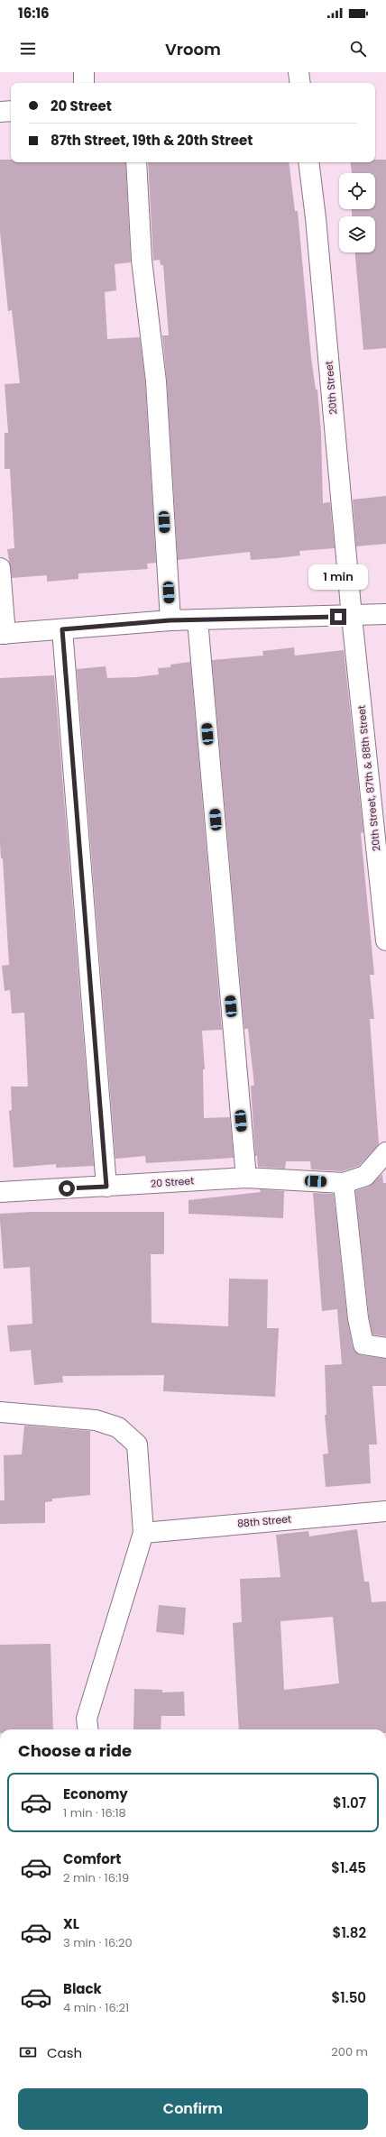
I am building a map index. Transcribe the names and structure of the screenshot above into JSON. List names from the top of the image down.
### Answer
{
  "streets": {
    "street": [
      "20th Street",
      "20th Street, 87th & 88th Street",
      "20 Street",
      "88th Street"
    ]
  },
  "crossings": [
    ["20th Street", "20th Street, 87th & 88th Street"]
  ],
  "page": {
    "status": "16:16",
    "header": "Vroom",
    "banner": ["20 Street", "87th Street, 19th & 20th Street"],
    "bubble": "1 min",
    "heading": "Choose a ride",
    "list": [
      {
        "name": "Economy",
        "note": "1 min · 16:18",
        "value": "$1.07"
      },
      {
        "name": "Comfort",
        "note": "2 min · 16:19",
        "value": "$1.45"
      },
      {
        "name": "XL",
        "note": "3 min · 16:20",
        "value": "$1.82"
      },
      {
        "name": "Black",
        "note": "4 min · 16:21",
        "value": "$1.50"
      }
    ],
    "pay": ["Cash", "200 m"],
    "buttons": "Confirm"
  }
}
